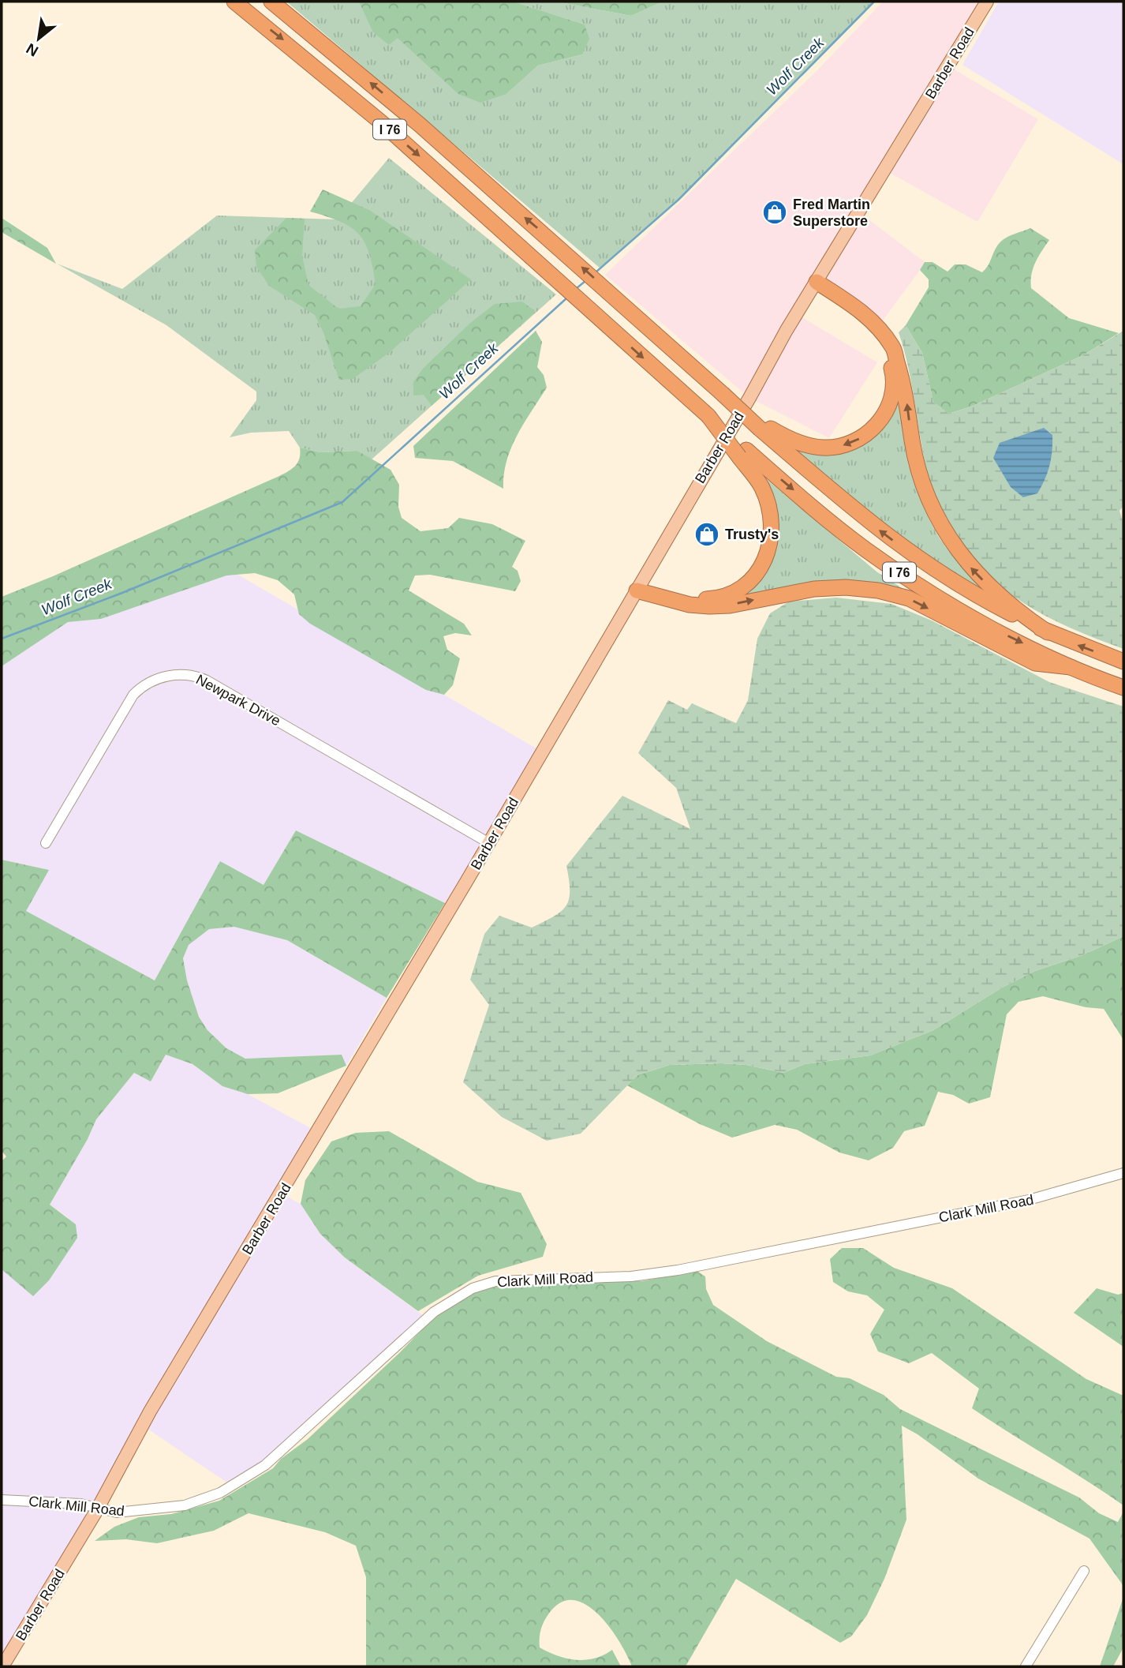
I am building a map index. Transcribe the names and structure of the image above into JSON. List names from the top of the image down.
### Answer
{
  "streets": {
    "highway": ["I 76"],
    "main road": ["Barber Road"],
    "street": ["Newpark Drive", "Clark Mill Road"]
  },
  "crossings": [
    ["Barber Road", "Newpark Drive"],
    ["Barber Road", "Clark Mill Road"]
  ],
  "water": ["Wolf Creek"],
  "places": {
    "shop": ["Fred Martin Superstore", "Trusty's"]
  },
  "north": "bottom left"
}
